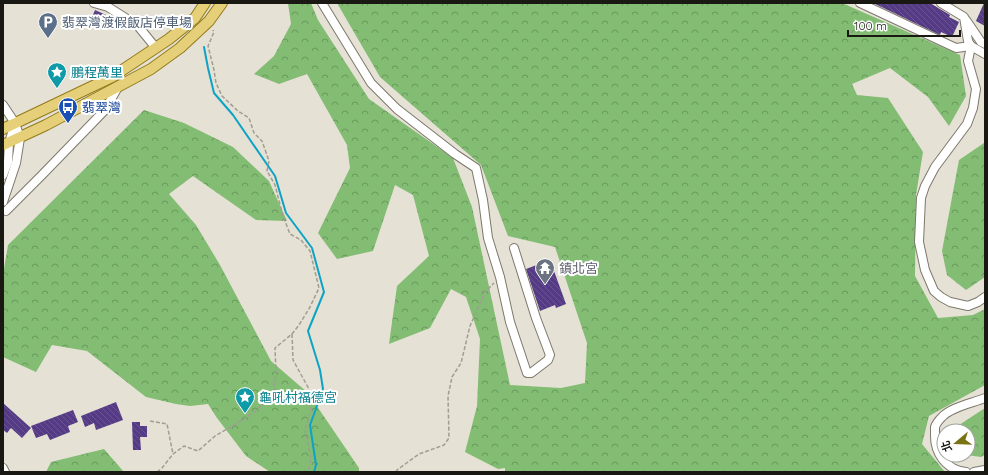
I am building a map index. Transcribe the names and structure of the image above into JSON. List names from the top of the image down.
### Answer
{
  "places": {
    "parking": ["翡翠灣渡假飯店停車場"],
    "place": ["鵬程萬里", "龜吼村福德宮"],
    "bus stop": ["翡翠灣"],
    "temple": ["鎮北宮"]
  },
  "scale_bar": "100 m",
  "north": "left"
}
